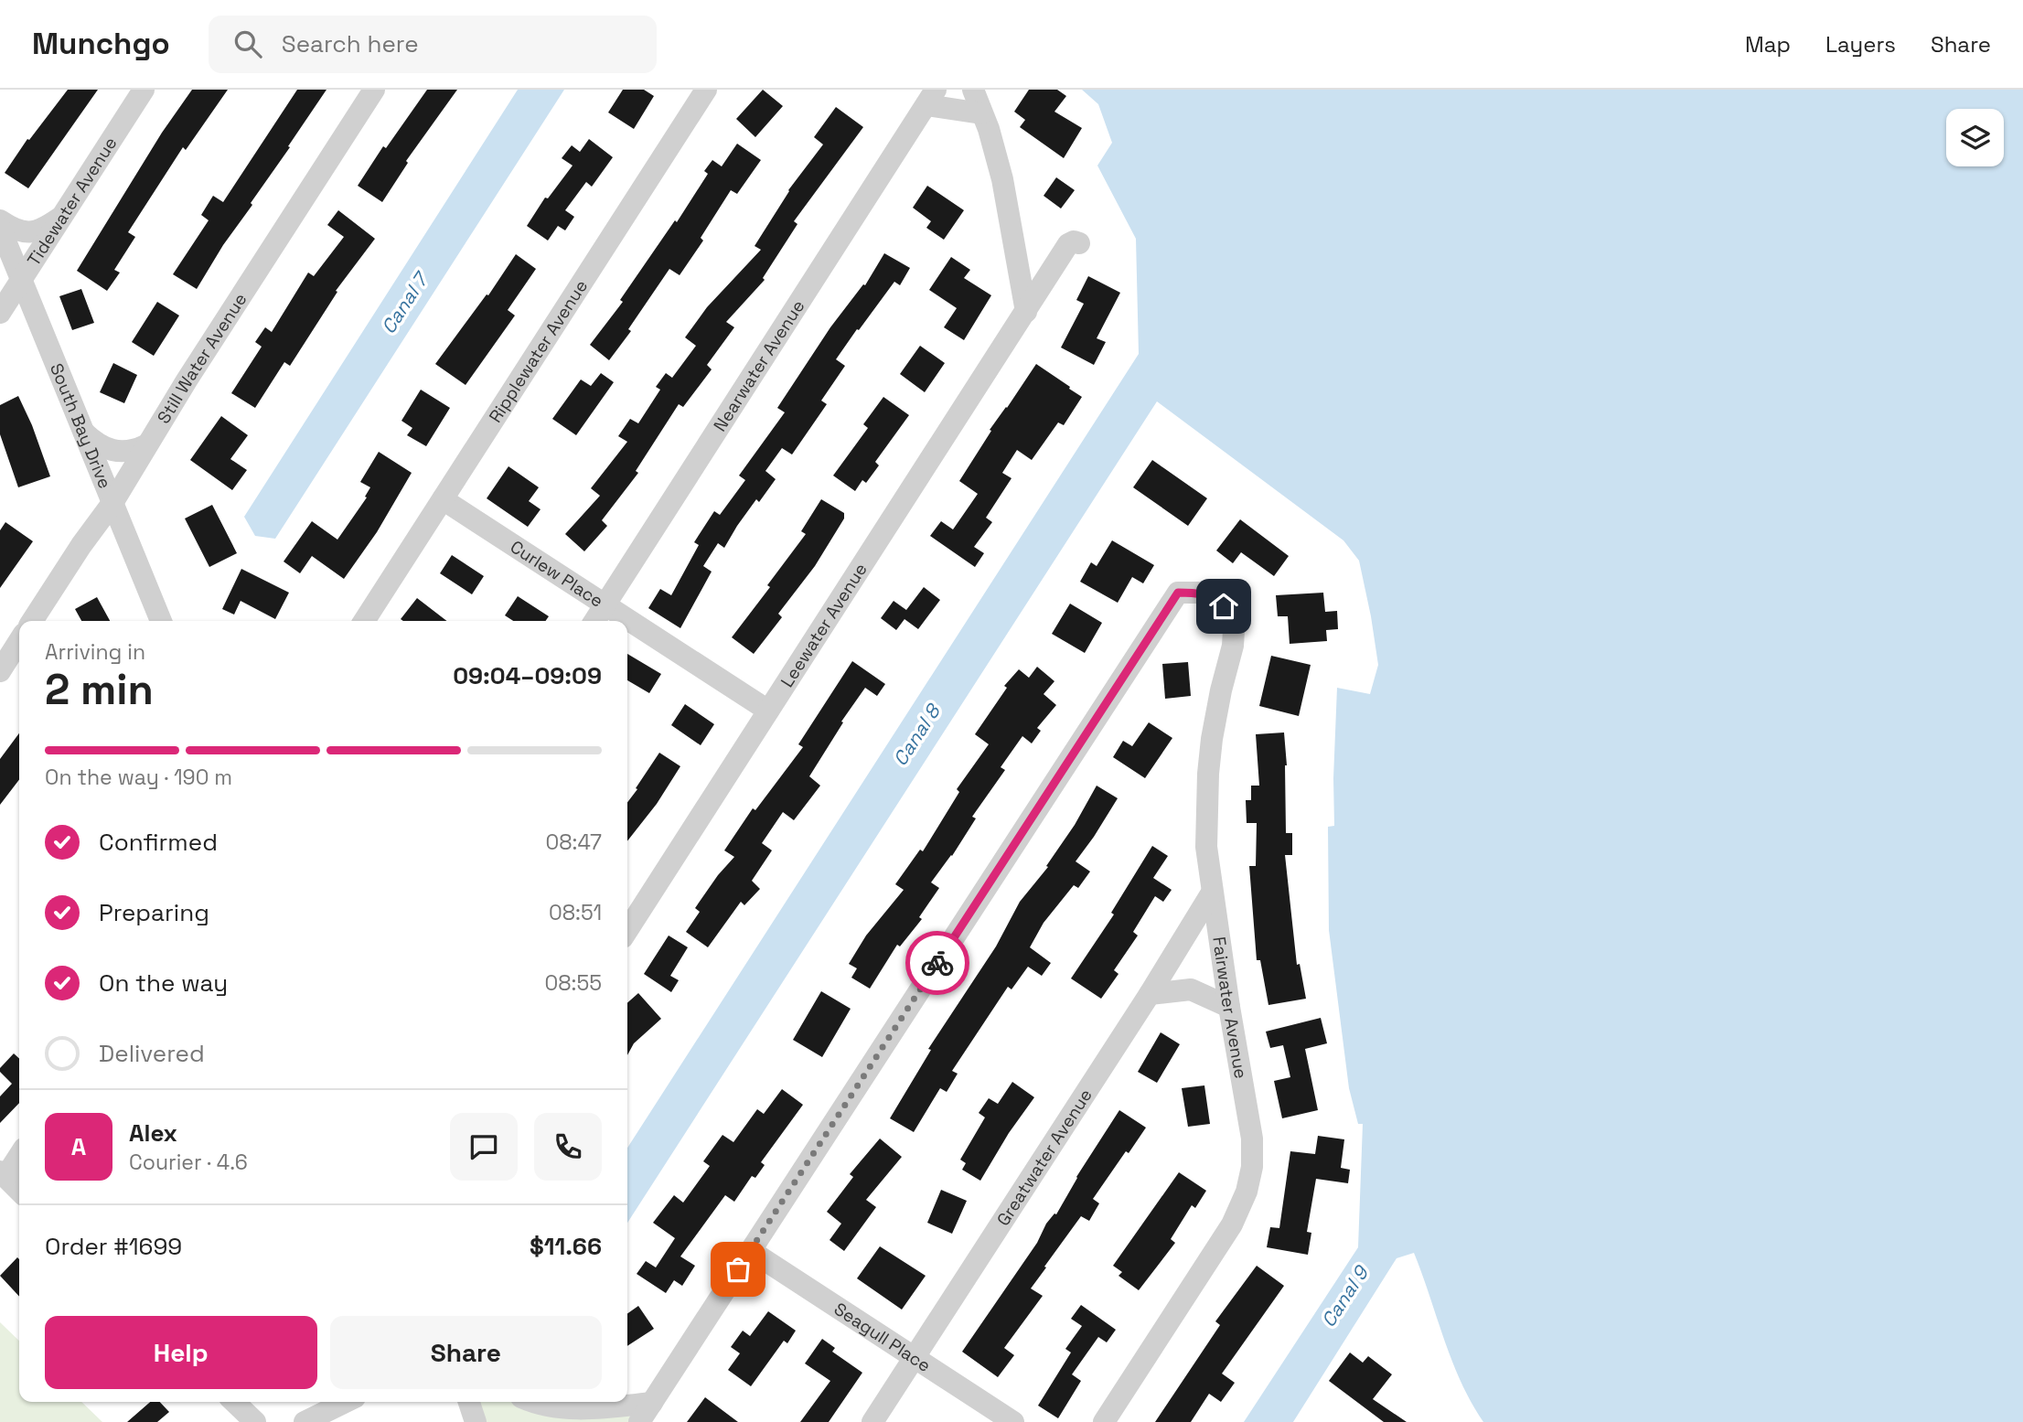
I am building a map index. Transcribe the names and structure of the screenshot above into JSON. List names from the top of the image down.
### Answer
{
  "streets": {
    "street": [
      "Tidewater Avenue",
      "Ripplewater Avenue",
      "Still Water Avenue",
      "Nearwater Avenue",
      "South Bay Drive",
      "Curlew Place",
      "Leewater Avenue",
      "Fairwater Avenue",
      "Greatwater Avenue",
      "Seagull Place"
    ]
  },
  "crossings": [
    ["Tidewater Avenue", "South Bay Drive"],
    ["Ripplewater Avenue", "Curlew Place"],
    ["Still Water Avenue", "South Bay Drive"],
    ["Nearwater Avenue", "Curlew Place"],
    ["Curlew Place", "Leewater Avenue"],
    ["Fairwater Avenue", "Greatwater Avenue"],
    ["Fairwater Avenue", "Seagull Place"],
    ["Greatwater Avenue", "Seagull Place"]
  ],
  "water": ["Canal 7", "Canal 8", "Canal 9"],
  "page": {
    "header": "Munchgo",
    "search": "Search here",
    "nav": ["Map", "Layers", "Share"],
    "heading": ["2 min", "Arriving in", "09:04–09:09"],
    "panel": [
      "Alex",
      "Courier · 4.6",
      "Order #1699",
      "$11.66"
    ],
    "bar": "On the way · 190 m",
    "list": [
      ["Confirmed", "08:47"],
      ["Preparing", "08:51"],
      ["On the way", "08:55"],
      "Delivered"
    ],
    "round": "A",
    "buttons": ["Help", "Share"]
  }
}
